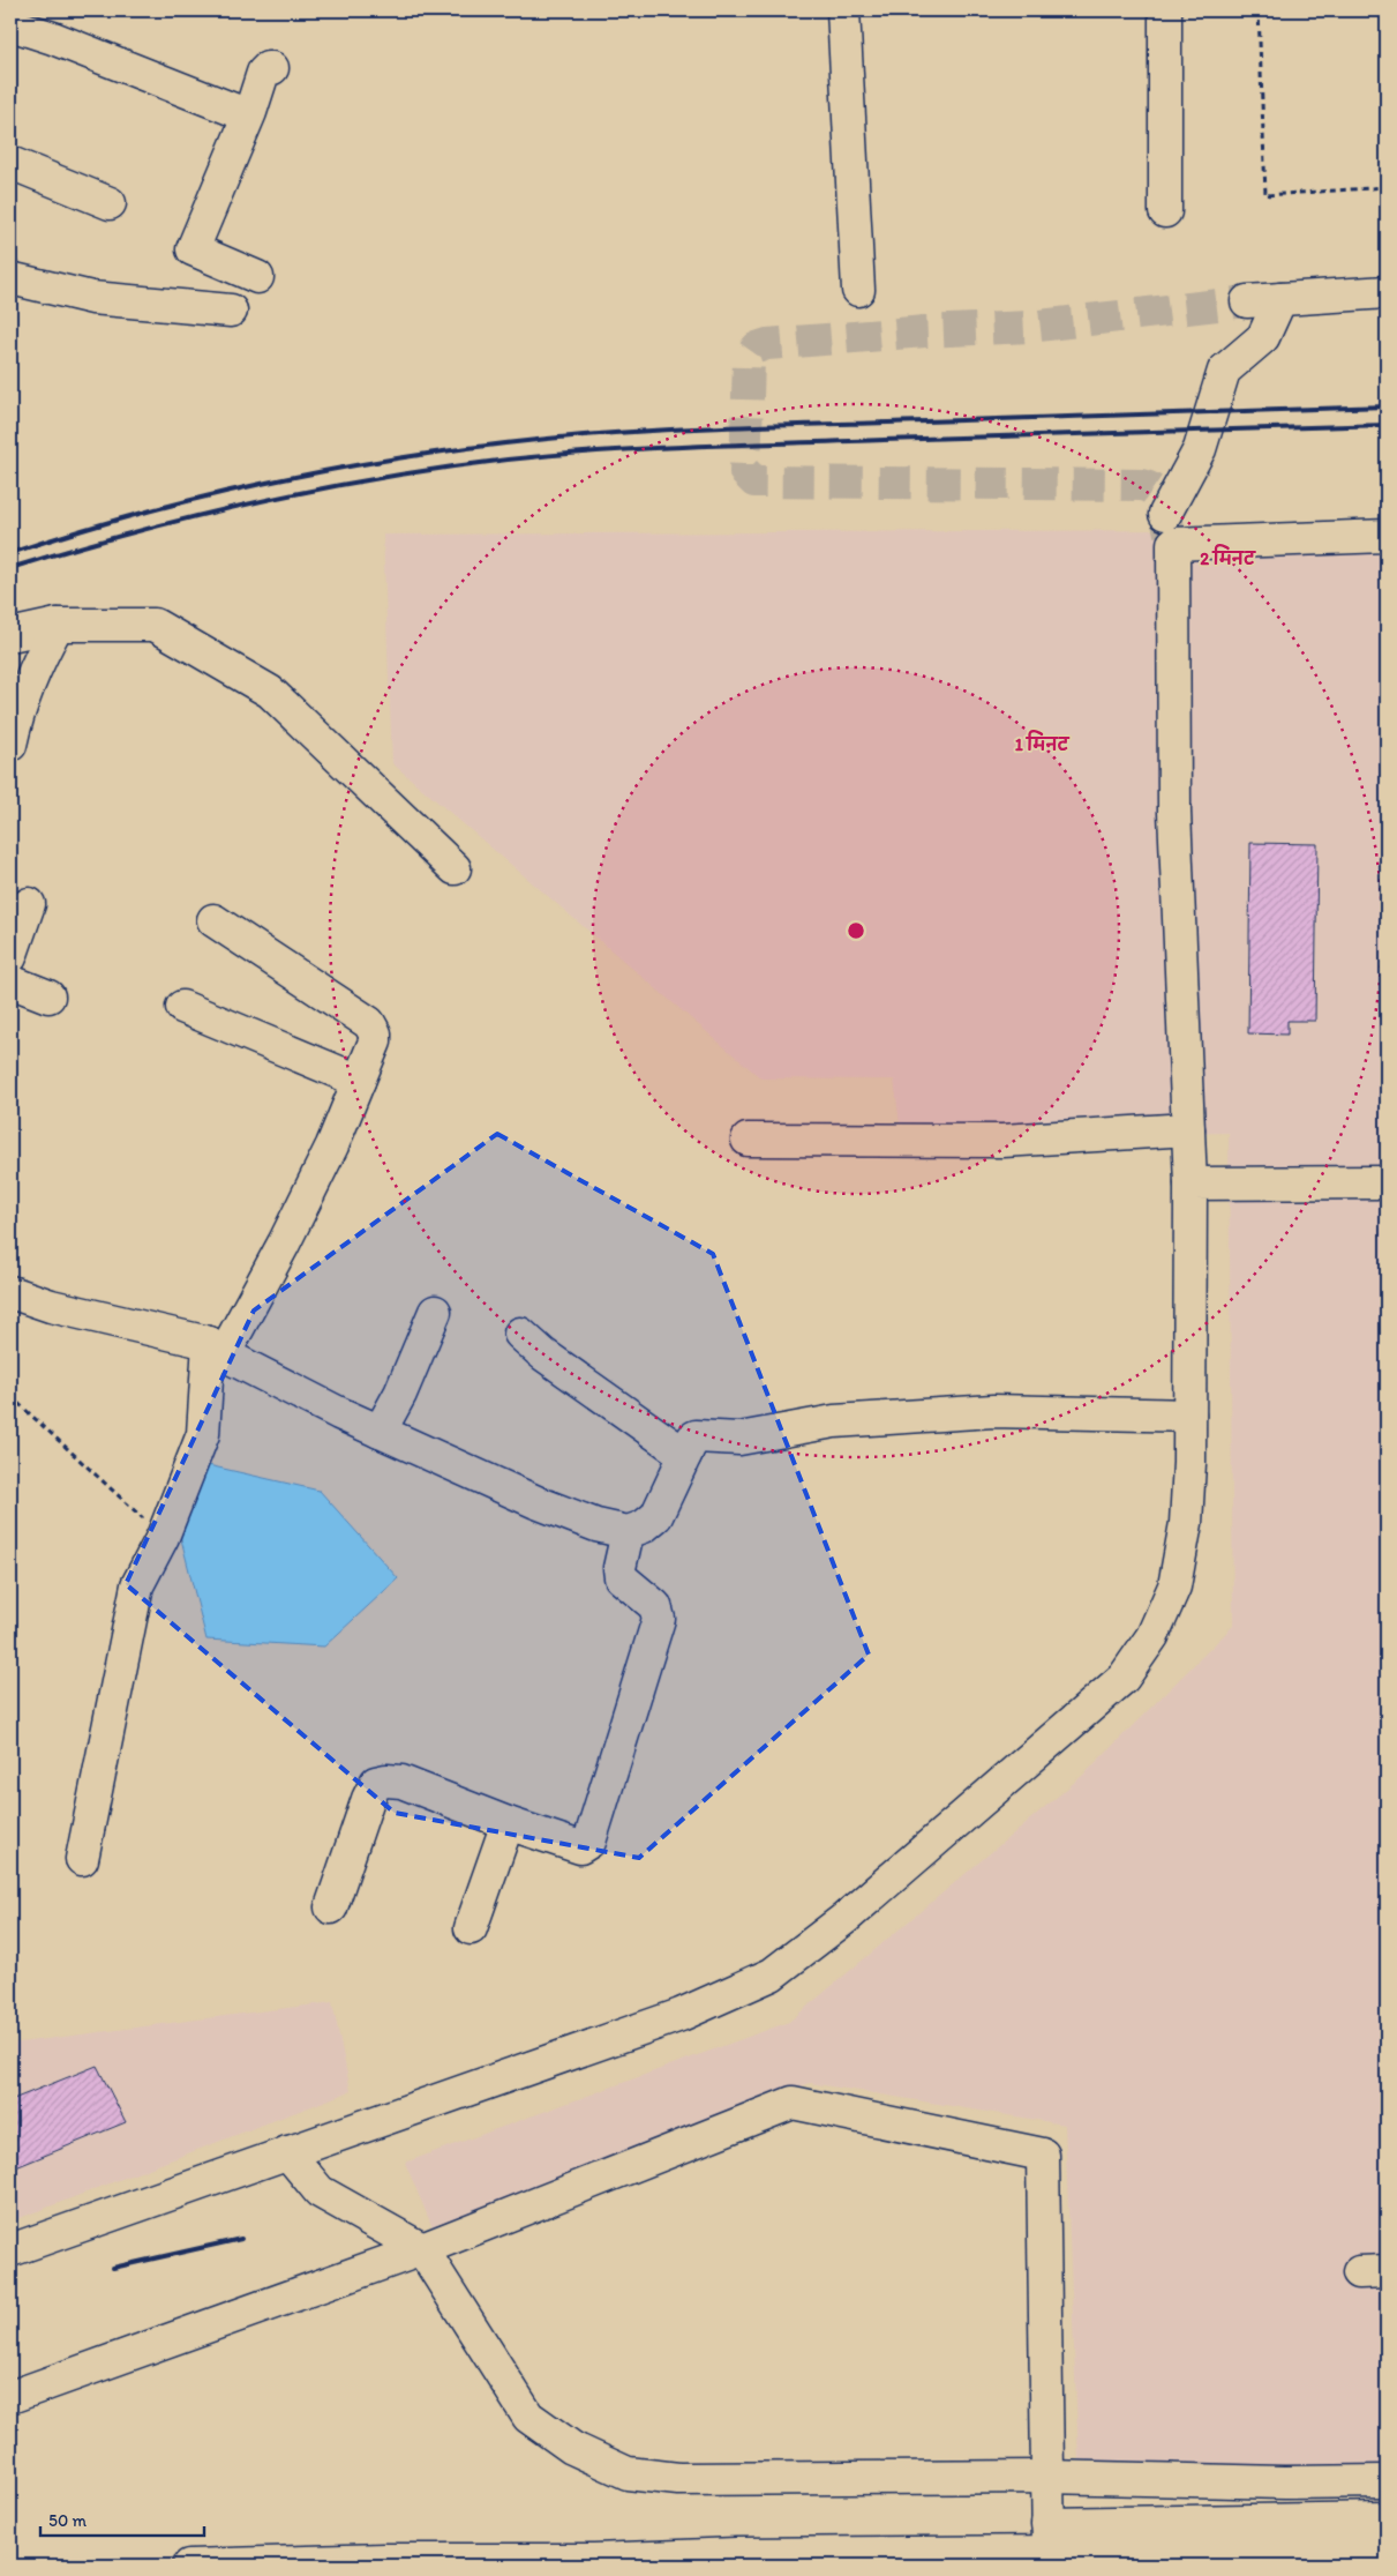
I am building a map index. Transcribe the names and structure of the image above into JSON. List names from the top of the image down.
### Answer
{
  "scale_bar": "50 m",
  "rings": ["2 मिनट", "1 मिनट"]
}
